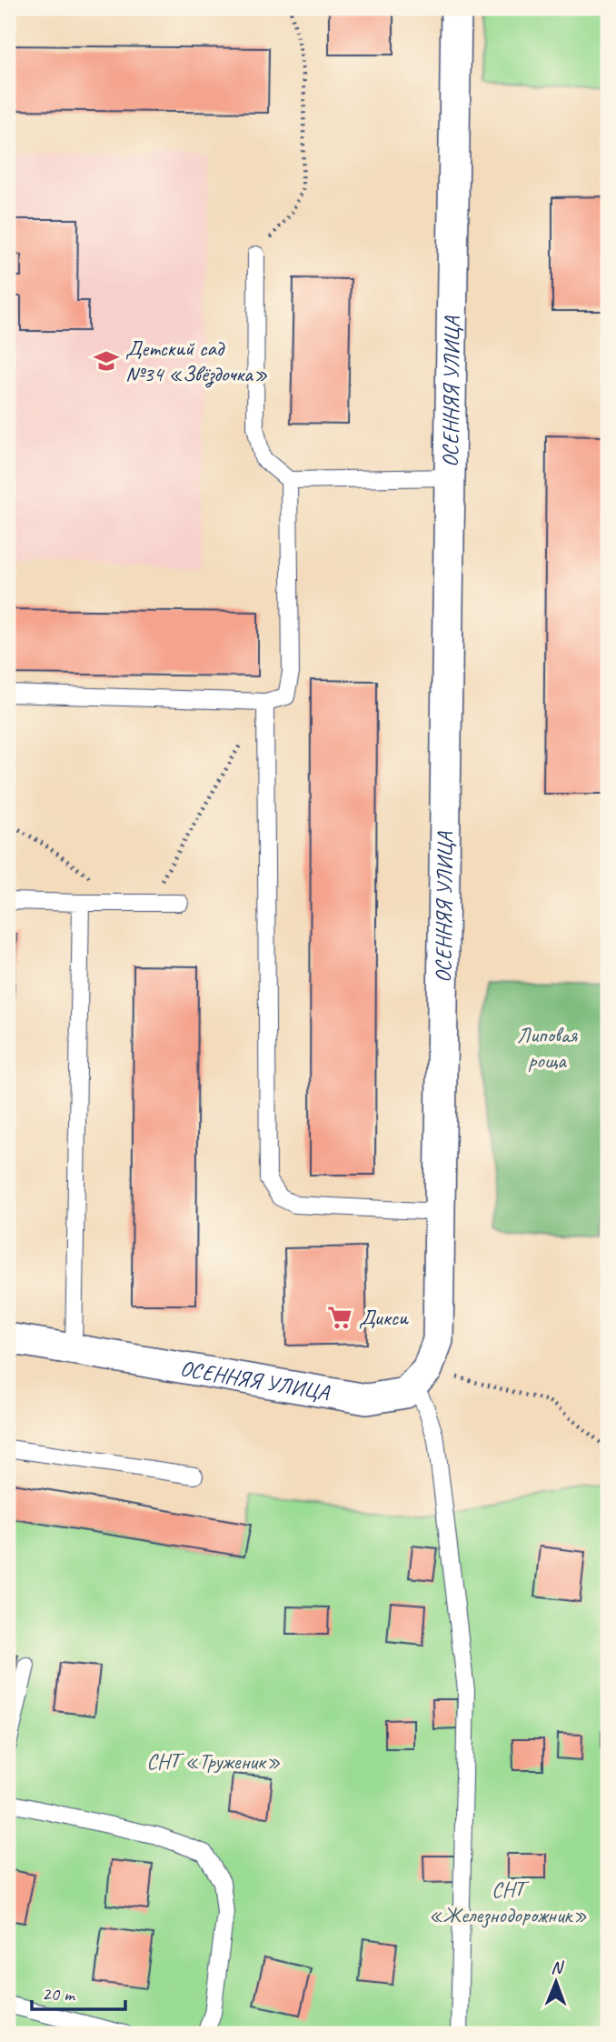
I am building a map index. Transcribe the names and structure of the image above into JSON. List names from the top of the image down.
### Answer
{
  "streets": {
    "street": ["ОСЕННЯЯ УЛИЦА"]
  },
  "parks": ["Липовая роща", "СНТ «Труженик»", "СНТ «Железнодорожник»"],
  "places": {
    "school or university": ["Детский сад №34 «Звёздочка»"],
    "supermarket": ["Дикси"]
  },
  "scale_bar": "20 m",
  "north": "top"
}
